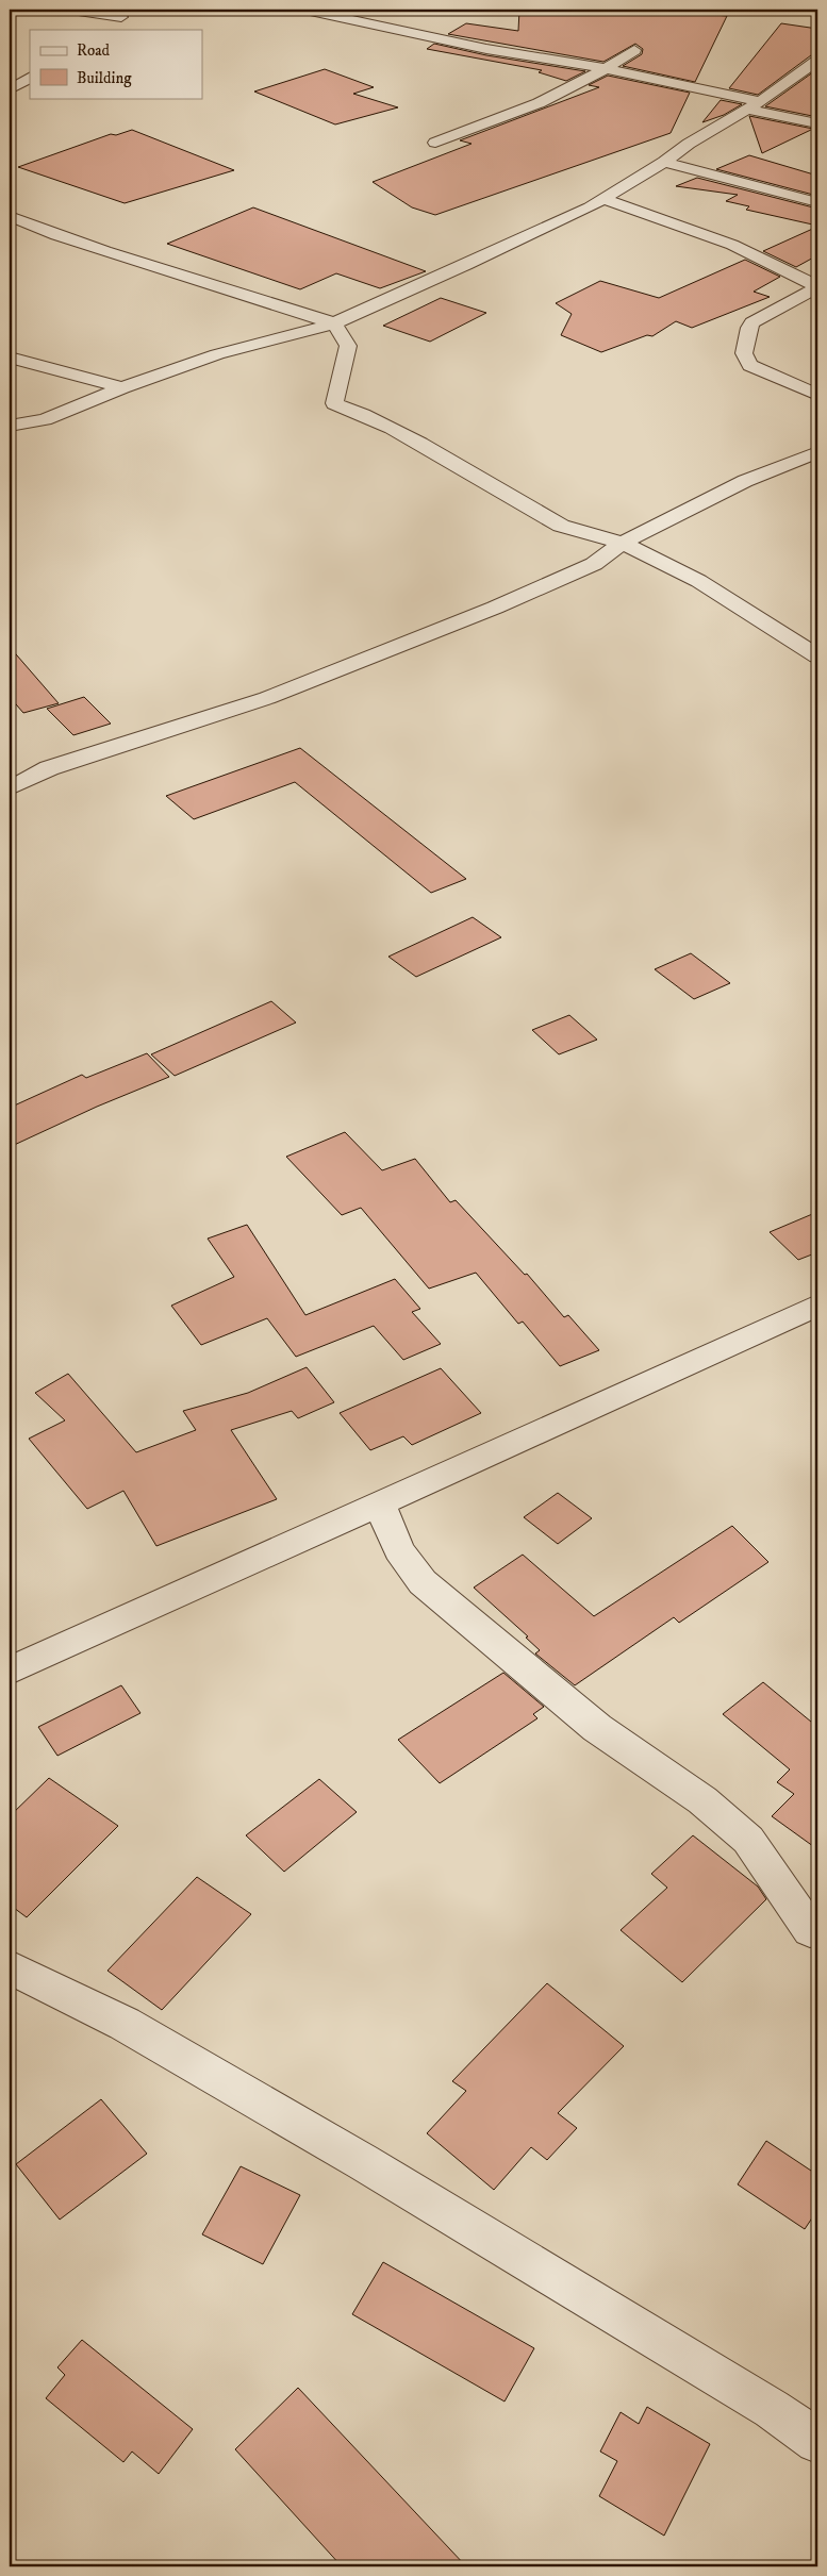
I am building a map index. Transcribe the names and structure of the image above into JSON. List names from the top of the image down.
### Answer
{
  "legend": ["Road", "Building"]
}
